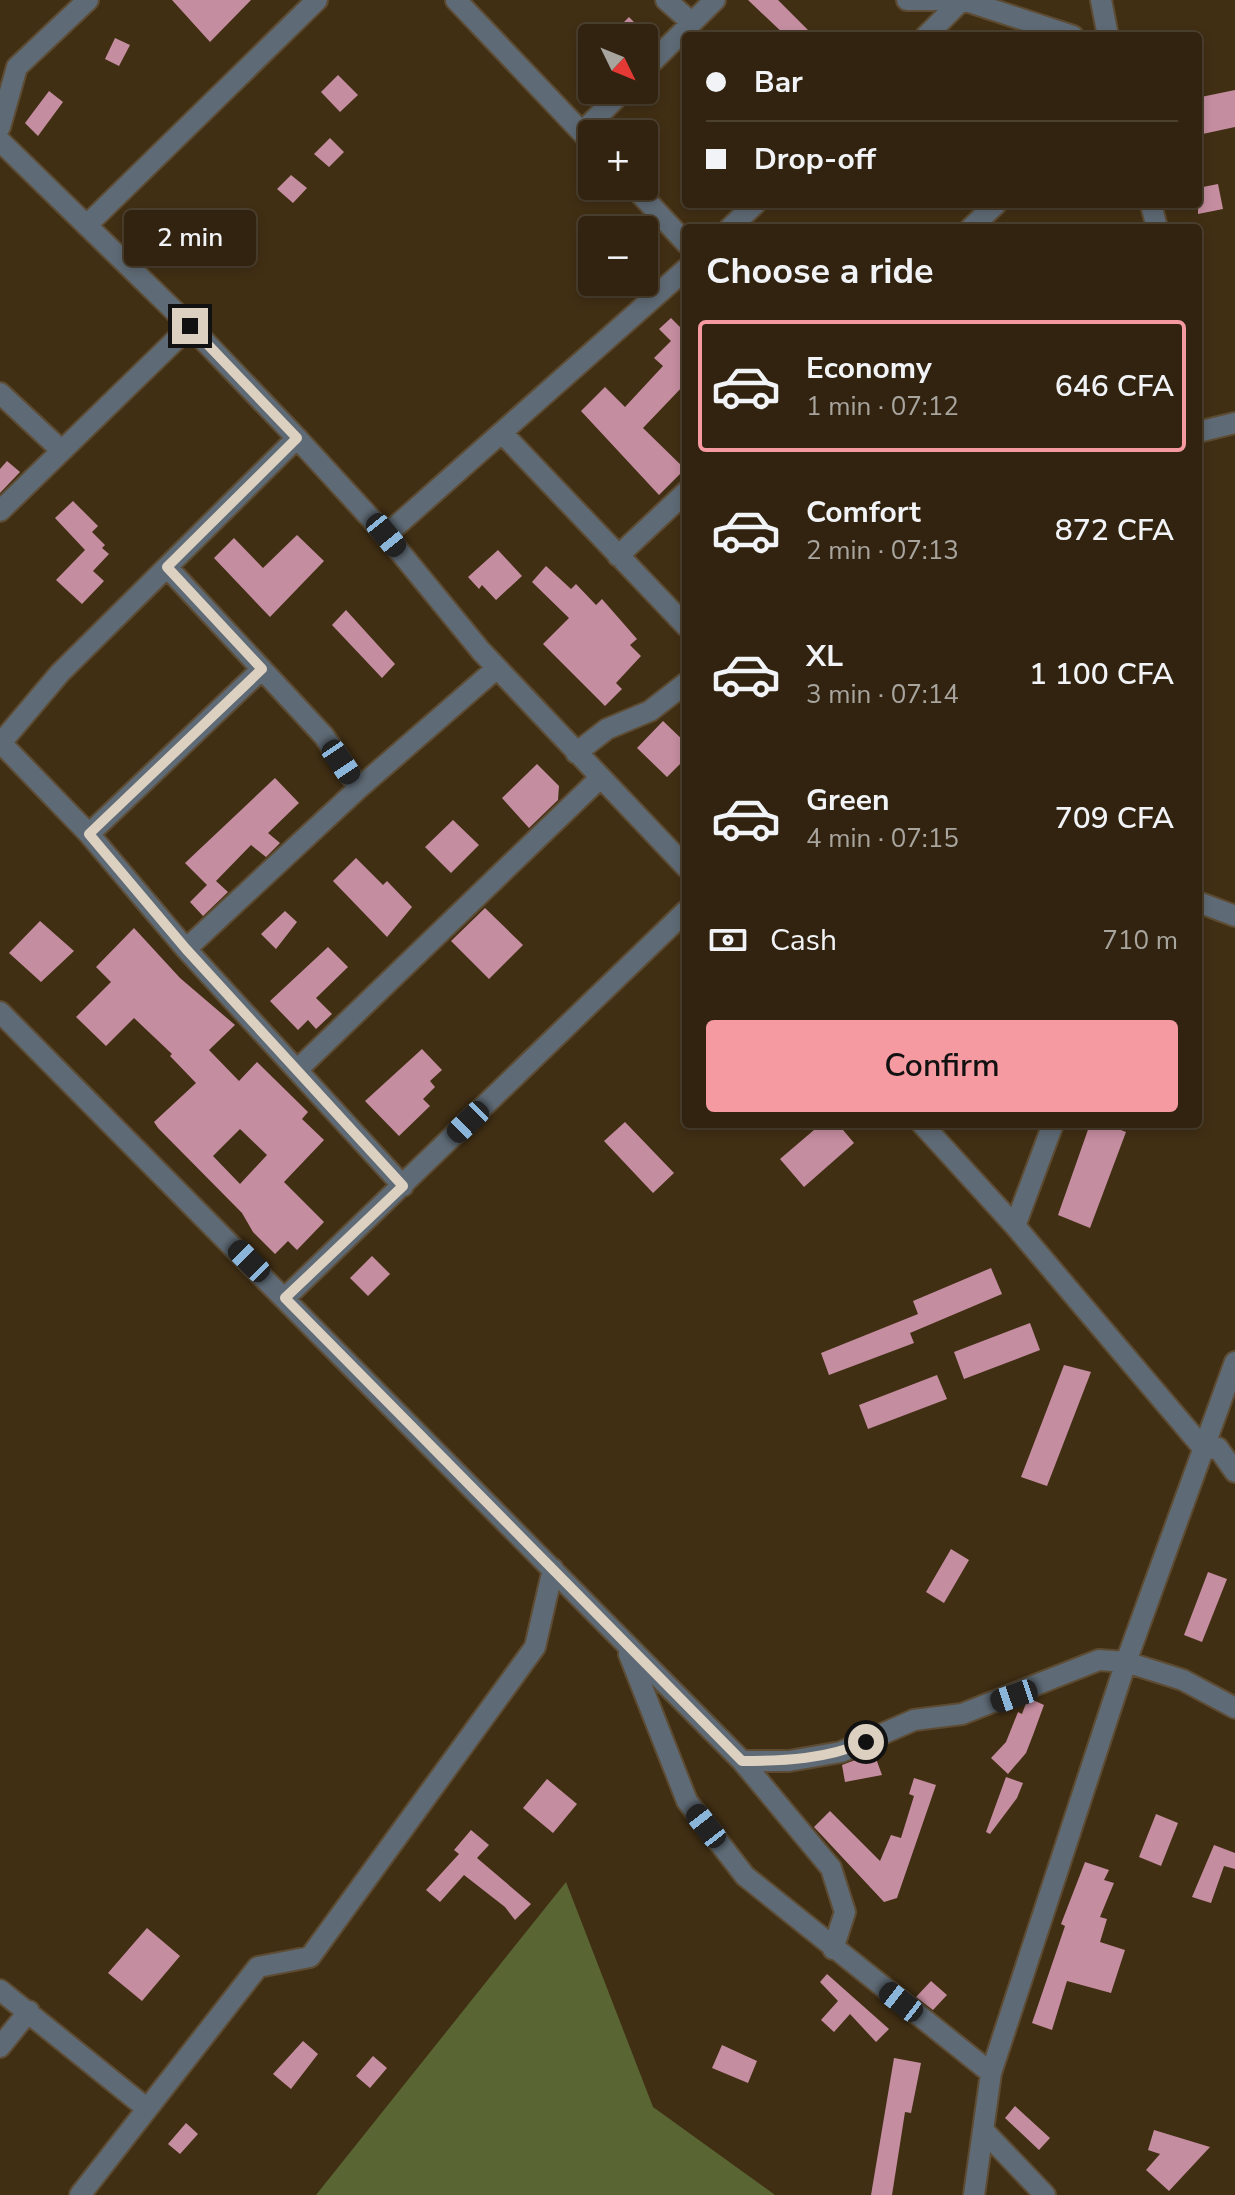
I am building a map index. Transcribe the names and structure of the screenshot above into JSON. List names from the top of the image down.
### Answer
{
  "north": "bottom right",
  "page": {
    "map_buttons": ["+", "−"],
    "banner": ["Bar", "Drop-off"],
    "bubble": "2 min",
    "heading": "Choose a ride",
    "list": [
      {
        "name": "Economy",
        "note": "1 min · 07:12",
        "value": "646 CFA"
      },
      {
        "name": "Comfort",
        "note": "2 min · 07:13",
        "value": "872 CFA"
      },
      {
        "name": "XL",
        "note": "3 min · 07:14",
        "value": "1 100 CFA"
      },
      {
        "name": "Green",
        "note": "4 min · 07:15",
        "value": "709 CFA"
      }
    ],
    "pay": ["Cash", "710 m"],
    "buttons": "Confirm"
  }
}
